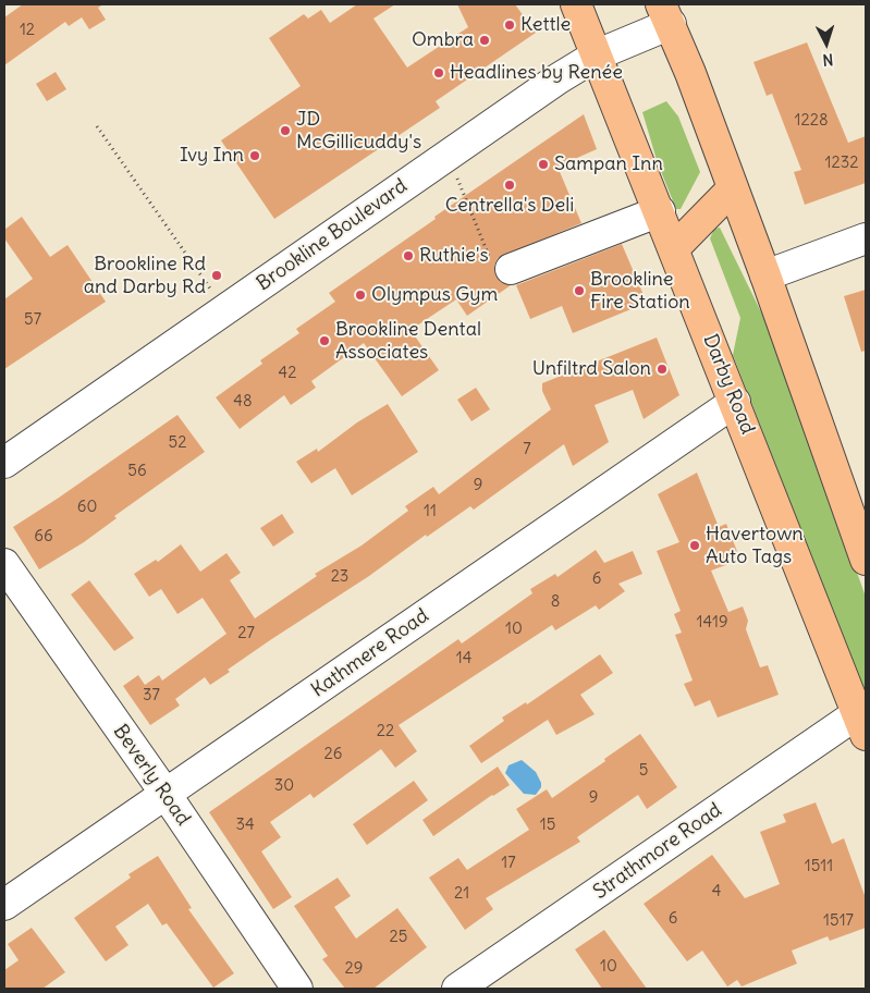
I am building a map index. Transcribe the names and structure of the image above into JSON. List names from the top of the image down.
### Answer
{
  "streets": {
    "main road": ["Darby Road"],
    "street": [
      "Brookline Boulevard",
      "Kathmere Road",
      "Beverly Road",
      "Strathmore Road"
    ]
  },
  "crossings": [
    ["Brookline Boulevard", "Darby Road"],
    ["Darby Road", "Kathmere Road"],
    ["Darby Road", "Strathmore Road"],
    ["Kathmere Road", "Beverly Road"]
  ],
  "places": [
    "Kettle",
    "Ombra",
    "Headlines by Renée",
    "JD McGillicuddy's",
    "Ivy Inn",
    "Sampan Inn",
    "Centrella's Deli",
    "Ruthie's",
    "Brookline Rd and Darby Rd",
    "Brookline Fire Station",
    "Olympus Gym",
    "Brookline Dental Associates",
    "Unfiltrd Salon",
    "Havertown Auto Tags"
  ],
  "house_numbers": [
    "12",
    "1228",
    "1232",
    "57",
    "42",
    "48",
    "52",
    "7",
    "56",
    "9",
    "60",
    "11",
    "66",
    "23",
    "6",
    "8",
    "1419",
    "10",
    "27",
    "14",
    "37",
    "22",
    "26",
    "5",
    "30",
    "9",
    "34",
    "15",
    "17",
    "1511",
    "4",
    "21",
    "6",
    "1517",
    "25",
    "10",
    "29"
  ],
  "north": "bottom"
}
